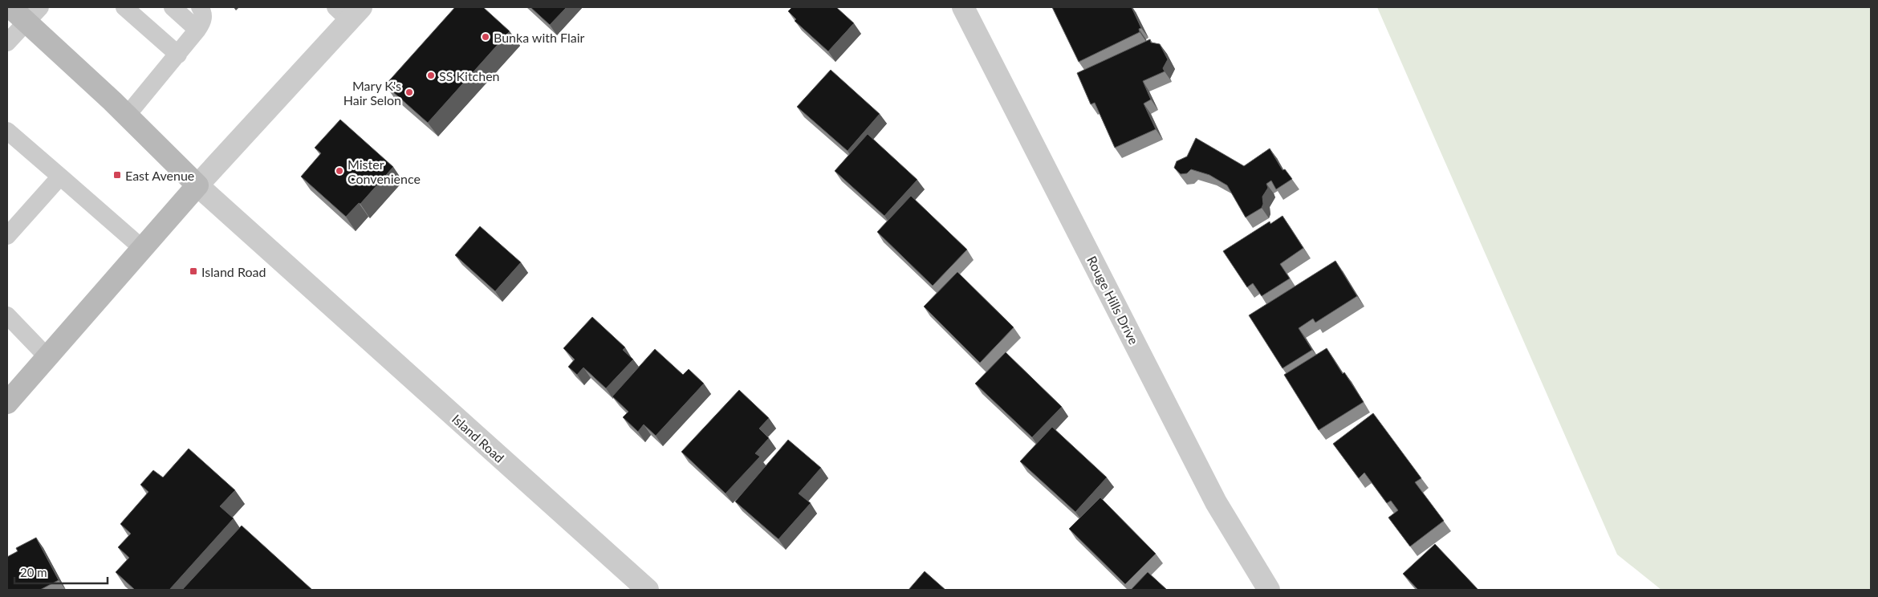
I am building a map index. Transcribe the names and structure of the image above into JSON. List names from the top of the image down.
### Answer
{
  "streets": {
    "street": ["Rouge Hills Drive", "Island Road"]
  },
  "places": {
    "other": [
      "Bunka with Flair",
      "SS Kitchen",
      "Mary K's Hair Selon",
      "Mister Convenience"
    ],
    "transit": ["East Avenue", "Island Road"]
  },
  "scale_bar": "20 m"
}
